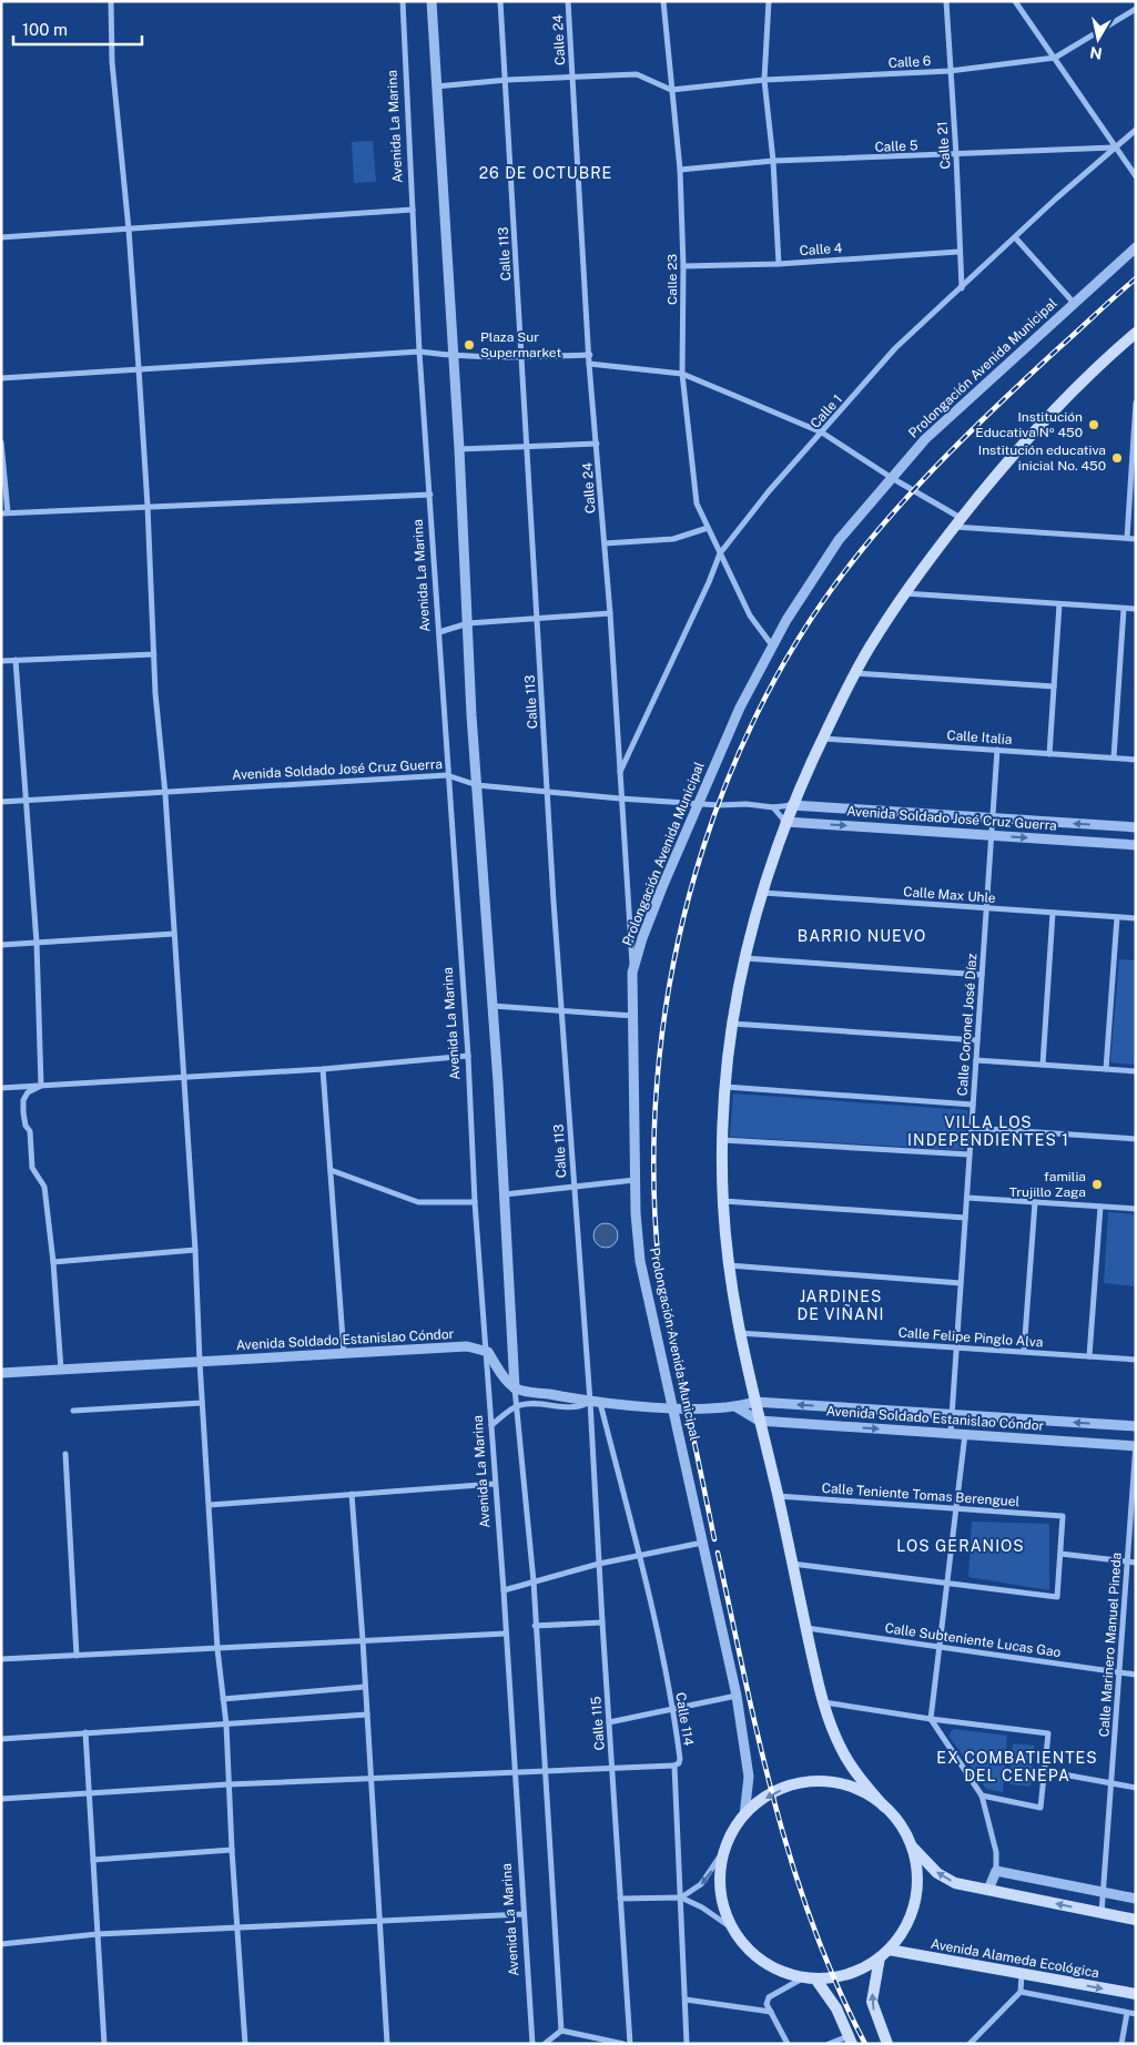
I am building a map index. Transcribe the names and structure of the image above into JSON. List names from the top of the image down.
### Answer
{
  "streets": {
    "main road": ["Prolongación Avenida Municipal", "Avenida Alameda Ecológica"],
    "street": [
      "Calle 24",
      "Calle 6",
      "Avenida La Marina",
      "Calle 21",
      "Calle 5",
      "Calle 4",
      "Calle 113",
      "Calle 23",
      "Calle 1",
      "Calle Italia",
      "Avenida Soldado José Cruz Guerra",
      "Calle Max Uhle",
      "Calle Coronel José Díaz",
      "Calle Felipe Pinglo Alva",
      "Avenida Soldado Estanislao Cóndor",
      "Calle Teniente Tomas Berenguel",
      "Calle Subteniente Lucas Gao",
      "Calle Marinero Manuel Pineda",
      "Calle 114",
      "Calle 115"
    ]
  },
  "crossings": [
    ["Calle 24", "Prolongación Avenida Municipal"],
    ["Calle 24", "Calle 1"],
    ["Calle 24", "Avenida Soldado José Cruz Guerra"],
    ["Calle 6", "Calle 21"],
    ["Calle 6", "Calle 23"],
    ["Avenida La Marina", "Avenida Soldado José Cruz Guerra"],
    ["Avenida La Marina", "Avenida Soldado Estanislao Cóndor"],
    ["Calle 21", "Calle 5"],
    ["Calle 21", "Calle 4"],
    ["Calle 21", "Calle 1"],
    ["Calle 5", "Calle 23"],
    ["Calle 5", "Calle 1"],
    ["Calle 4", "Calle 23"],
    ["Calle 113", "Avenida Soldado José Cruz Guerra"],
    ["Calle 113", "Avenida Soldado Estanislao Cóndor"],
    ["Calle 113", "Calle 114"],
    ["Calle 113", "Calle 115"],
    ["Calle 23", "Prolongación Avenida Municipal"],
    ["Calle 23", "Calle 1"],
    ["Prolongación Avenida Municipal", "Calle Italia"],
    ["Prolongación Avenida Municipal", "Avenida Soldado José Cruz Guerra"],
    ["Prolongación Avenida Municipal", "Calle Max Uhle"],
    ["Prolongación Avenida Municipal", "Calle Felipe Pinglo Alva"],
    ["Prolongación Avenida Municipal", "Avenida Soldado Estanislao Cóndor"],
    ["Prolongación Avenida Municipal", "Calle Teniente Tomas Berenguel"],
    ["Prolongación Avenida Municipal", "Calle Subteniente Lucas Gao"],
    ["Prolongación Avenida Municipal", "Avenida Alameda Ecológica"],
    ["Calle Italia", "Calle Coronel José Díaz"],
    ["Avenida Soldado José Cruz Guerra", "Calle Coronel José Díaz"],
    ["Calle Max Uhle", "Calle Coronel José Díaz"],
    ["Calle Coronel José Díaz", "Calle Felipe Pinglo Alva"],
    ["Calle Coronel José Díaz", "Avenida Soldado Estanislao Cóndor"],
    ["Avenida Soldado Estanislao Cóndor", "Calle Marinero Manuel Pineda"],
    ["Avenida Soldado Estanislao Cóndor", "Calle 114"],
    ["Avenida Soldado Estanislao Cóndor", "Calle 115"],
    ["Calle Subteniente Lucas Gao", "Calle Marinero Manuel Pineda"],
    ["Calle 114", "Calle 115"]
  ],
  "districts": [
    "26 DE OCTUBRE",
    "BARRIO NUEVO",
    "VILLA LOS INDEPENDIENTES 1",
    "JARDINES DE VIÑANI",
    "LOS GERANIOS",
    "EX COMBATIENTES DEL CENEPA"
  ],
  "places": [
    "Plaza Sur Supermarket",
    "Institución Educativa Nº 450",
    "Institución educativa inicial No. 450",
    "familia Trujillo Zaga"
  ],
  "scale_bar": "100 m",
  "north": "bottom"
}
